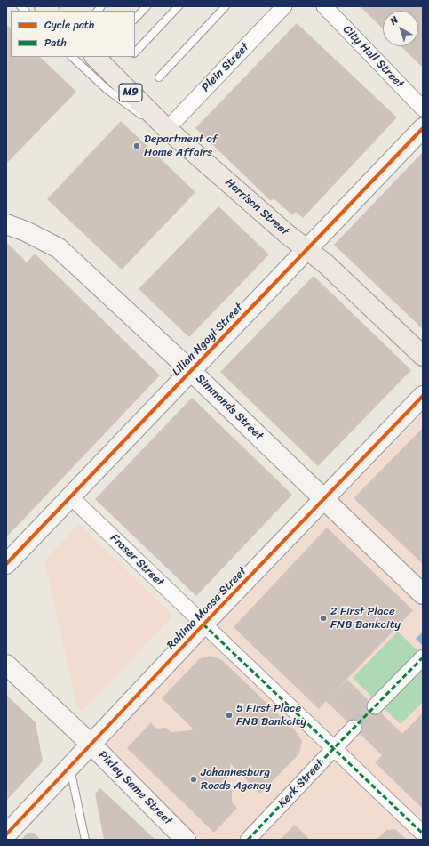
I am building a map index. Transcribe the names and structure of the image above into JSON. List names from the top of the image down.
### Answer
{
  "streets": {
    "main road": ["M9", "Harrison Street"],
    "street": [
      "City Hall Street",
      "Plein Street",
      "Lilian Ngoyi Street",
      "Simmonds Street",
      "Fraser Street",
      "Rahima Moosa Street",
      "Kerk Street",
      "Pixley Seme Street"
    ]
  },
  "crossings": [
    ["Plein Street", "Harrison Street"],
    ["Harrison Street", "Lilian Ngoyi Street"],
    ["Lilian Ngoyi Street", "Simmonds Street"],
    ["Lilian Ngoyi Street", "Fraser Street"],
    ["Simmonds Street", "Rahima Moosa Street"],
    ["Fraser Street", "Rahima Moosa Street"],
    ["Fraser Street", "Kerk Street"],
    ["Rahima Moosa Street", "Pixley Seme Street"]
  ],
  "places": [
    "Department of Home Affairs",
    "2 First Place FNB Bankcity",
    "5 First Place FNB Bankcity",
    "Johannesburg Roads Agency"
  ],
  "legend": ["Cycle path", "Path"],
  "north": "top left"
}
